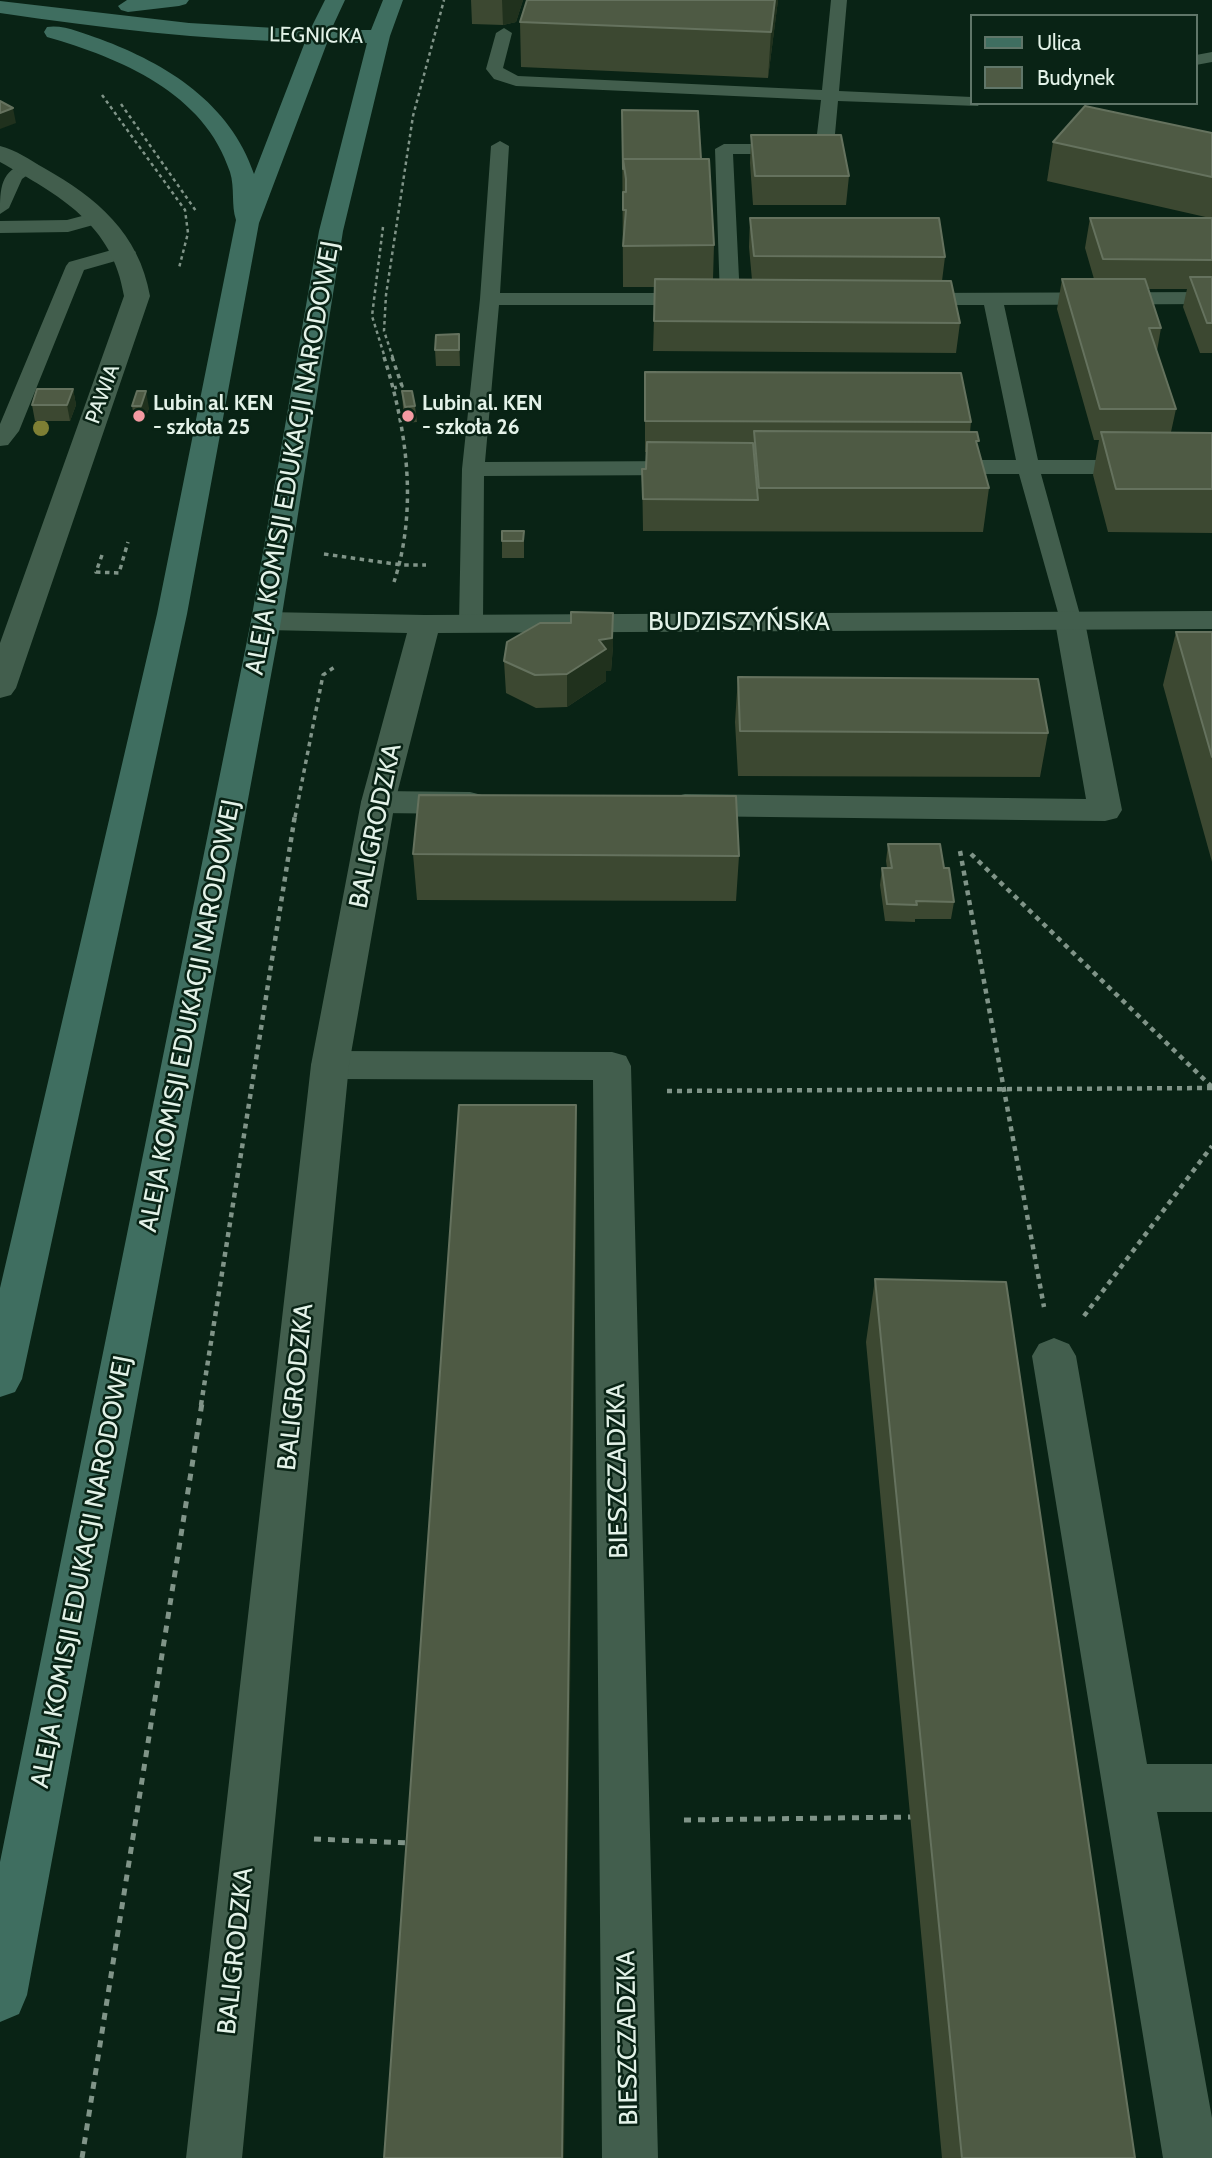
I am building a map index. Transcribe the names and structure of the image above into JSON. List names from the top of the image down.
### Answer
{
  "streets": {
    "main road": ["LEGNICKA", "ALEJA KOMISJI EDUKACJI NARODOWEJ"],
    "street": [
      "PAWIA",
      "BUDZISZYŃSKA",
      "BALIGRODZKA",
      "BIESZCZADZKA"
    ]
  },
  "crossings": [
    ["LEGNICKA", "ALEJA KOMISJI EDUKACJI NARODOWEJ"],
    ["ALEJA KOMISJI EDUKACJI NARODOWEJ", "BUDZISZYŃSKA"],
    ["BUDZISZYŃSKA", "BALIGRODZKA"],
    ["BALIGRODZKA", "BIESZCZADZKA"]
  ],
  "places": ["Lubin al. KEN - szkoła 25", "Lubin al. KEN - szkoła 26"],
  "legend": ["Ulica", "Budynek"]
}
